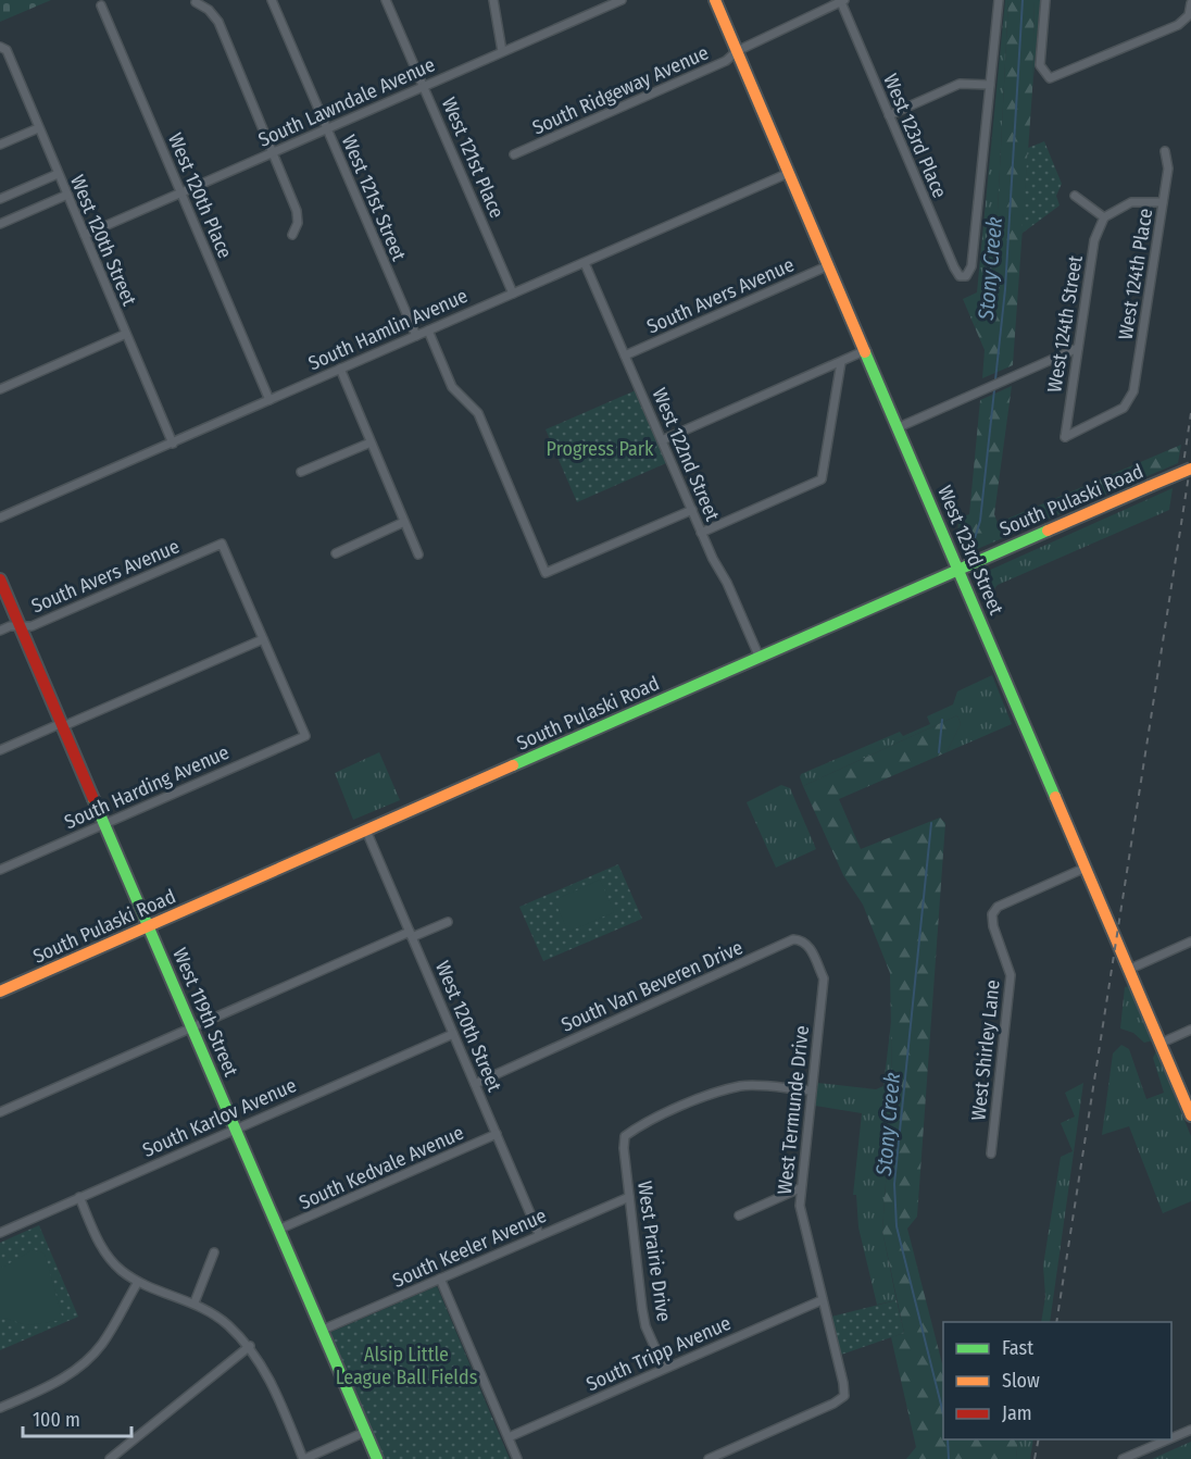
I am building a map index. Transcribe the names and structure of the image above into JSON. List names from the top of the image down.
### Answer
{
  "streets": {
    "street": [
      "South Ridgeway Avenue",
      "South Lawndale Avenue",
      "West 123rd Place",
      "West 121st Place",
      "West 120th Place",
      "West 121st Street",
      "West 120th Street",
      "West 124th Place",
      "South Avers Avenue",
      "West 124th Street",
      "South Hamlin Avenue",
      "West 122nd Street",
      "South Pulaski Road",
      "West 123rd Street",
      "South Harding Avenue",
      "South Van Beveren Drive",
      "West 119th Street",
      "West Shirley Lane",
      "West Termunde Drive",
      "South Karlov Avenue",
      "South Kedvale Avenue",
      "South Keeler Avenue",
      "West Prairie Drive",
      "South Tripp Avenue"
    ]
  },
  "crossings": [
    ["South Ridgeway Avenue", "West 123rd Place"],
    ["South Ridgeway Avenue", "West 123rd Street"],
    ["South Lawndale Avenue", "West 121st Place"],
    ["South Lawndale Avenue", "West 120th Place"],
    ["South Lawndale Avenue", "West 121st Street"],
    ["South Lawndale Avenue", "West 120th Street"],
    ["West 121st Place", "South Hamlin Avenue"],
    ["West 120th Place", "South Hamlin Avenue"],
    ["West 121st Street", "South Hamlin Avenue"],
    ["West 120th Street", "South Hamlin Avenue"],
    ["West 120th Street", "South Pulaski Road"],
    ["West 120th Street", "South Van Beveren Drive"],
    ["West 120th Street", "South Karlov Avenue"],
    ["West 120th Street", "South Kedvale Avenue"],
    ["West 120th Street", "South Keeler Avenue"],
    ["West 124th Place", "West 124th Street"],
    ["South Avers Avenue", "West 122nd Street"],
    ["South Avers Avenue", "West 123rd Street"],
    ["South Avers Avenue", "South Harding Avenue"],
    ["South Avers Avenue", "West 119th Street"],
    ["South Hamlin Avenue", "West 122nd Street"],
    ["South Hamlin Avenue", "West 123rd Street"],
    ["West 122nd Street", "South Pulaski Road"],
    ["South Pulaski Road", "West 123rd Street"],
    ["South Pulaski Road", "West 119th Street"],
    ["West 123rd Street", "West Shirley Lane"],
    ["South Harding Avenue", "West 119th Street"],
    ["South Van Beveren Drive", "West Termunde Drive"],
    ["West 119th Street", "South Karlov Avenue"],
    ["West 119th Street", "South Kedvale Avenue"],
    ["West 119th Street", "South Keeler Avenue"],
    ["West Termunde Drive", "West Prairie Drive"],
    ["West Termunde Drive", "South Tripp Avenue"],
    ["South Keeler Avenue", "West Prairie Drive"],
    ["West Prairie Drive", "South Tripp Avenue"]
  ],
  "water": ["Stony Creek"],
  "parks": ["Progress Park", "Alsip Little League Ball Fields"],
  "legend": ["Fast", "Slow", "Jam"],
  "scale_bar": "100 m"
}
